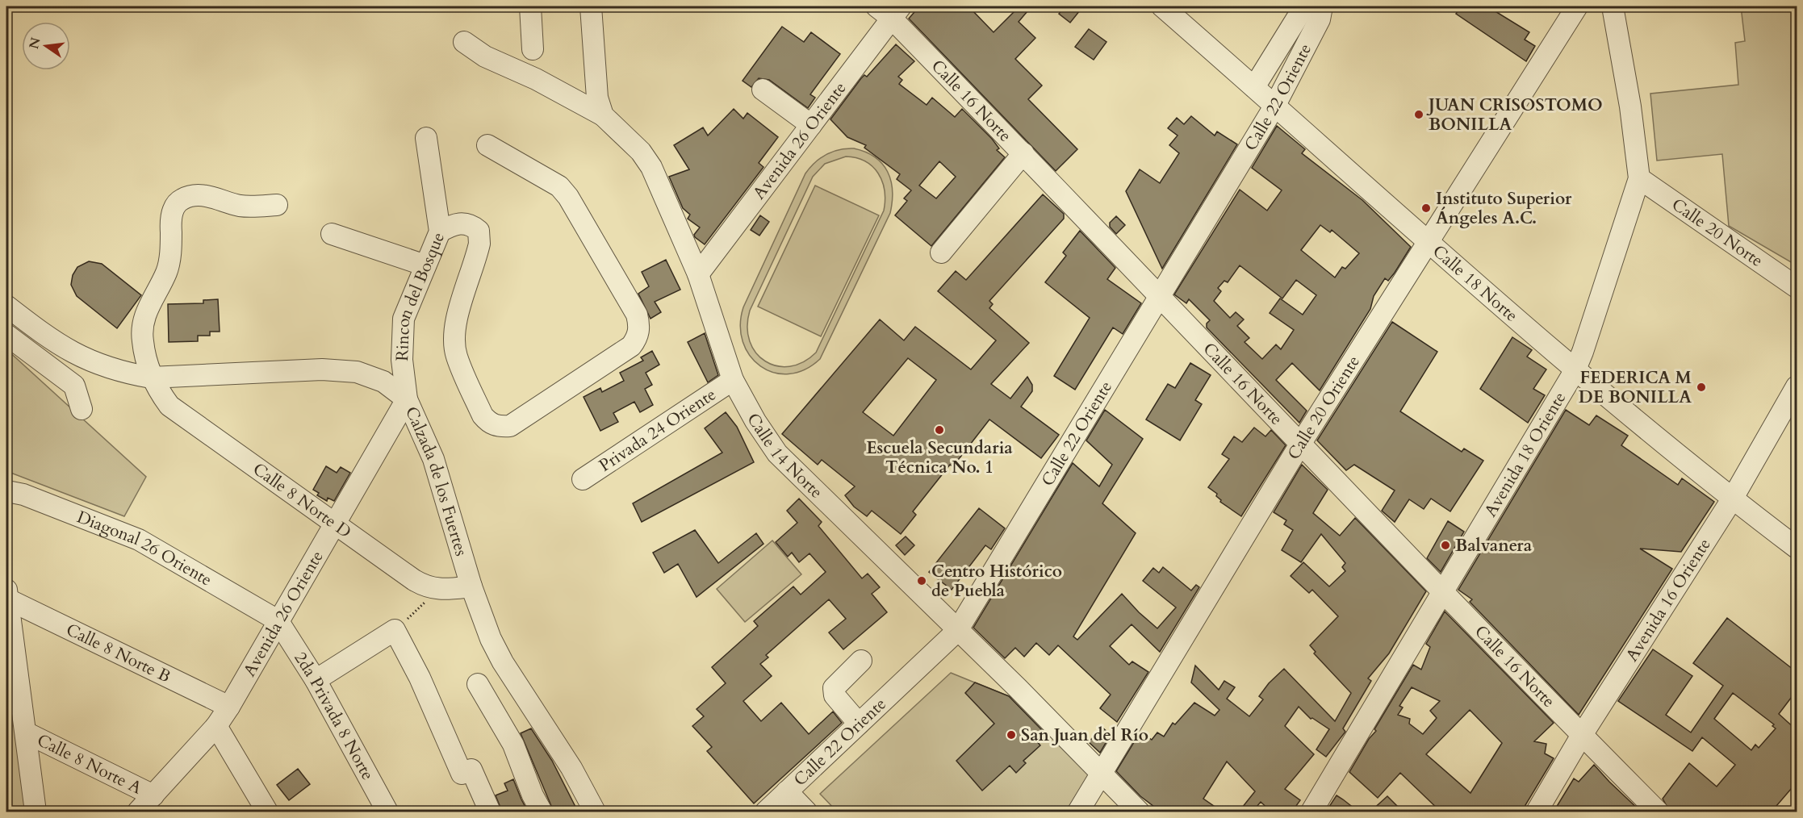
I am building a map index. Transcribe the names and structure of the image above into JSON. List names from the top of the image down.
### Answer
{
  "streets": {
    "street": [
      "Calle 22 Oriente",
      "Calle 16 Norte",
      "Avenida 26 Oriente",
      "Calle 20 Norte",
      "Calle 18 Norte",
      "Rincon del Bosque",
      "Calle 20 Oriente",
      "Privada 24 Oriente",
      "Calle 14 Norte",
      "Avenida 18 Oriente",
      "Calzada de los Fuertes",
      "Calle 8 Norte D",
      "Diagonal 26 Oriente",
      "Avenida 16 Oriente",
      "Calle 8 Norte B",
      "2da Privada 8 Norte",
      "Calle 8 Norte A"
    ]
  },
  "crossings": [
    ["Calle 22 Oriente", "Calle 16 Norte"],
    ["Calle 22 Oriente", "Calle 18 Norte"],
    ["Calle 22 Oriente", "Calle 14 Norte"],
    ["Calle 16 Norte", "Avenida 26 Oriente"],
    ["Calle 16 Norte", "Calle 20 Oriente"],
    ["Calle 16 Norte", "Avenida 18 Oriente"],
    ["Calle 16 Norte", "Avenida 16 Oriente"],
    ["Avenida 26 Oriente", "Rincon del Bosque"],
    ["Avenida 26 Oriente", "Calle 14 Norte"],
    ["Avenida 26 Oriente", "Calzada de los Fuertes"],
    ["Avenida 26 Oriente", "Calle 8 Norte D"],
    ["Avenida 26 Oriente", "Diagonal 26 Oriente"],
    ["Avenida 26 Oriente", "Calle 8 Norte B"],
    ["Avenida 26 Oriente", "2da Privada 8 Norte"],
    ["Avenida 26 Oriente", "Calle 8 Norte A"],
    ["Calle 20 Norte", "Avenida 18 Oriente"],
    ["Calle 18 Norte", "Calle 20 Oriente"],
    ["Calle 18 Norte", "Avenida 18 Oriente"],
    ["Calle 18 Norte", "Avenida 16 Oriente"],
    ["Rincon del Bosque", "Calzada de los Fuertes"],
    ["Calle 20 Oriente", "Calle 14 Norte"],
    ["Privada 24 Oriente", "Calle 14 Norte"],
    ["Calzada de los Fuertes", "Calle 8 Norte D"],
    ["Diagonal 26 Oriente", "2da Privada 8 Norte"]
  ],
  "places": [
    "JUAN CRISOSTOMO BONILLA",
    "Instituto Superior Ángeles A.C.",
    "FEDERICA M DE BONILLA",
    "Escuela Secundaria Técnica No. 1",
    "Balvanera",
    "Centro Histórico de Puebla",
    "San Juan del Río"
  ],
  "north": "left"
}
